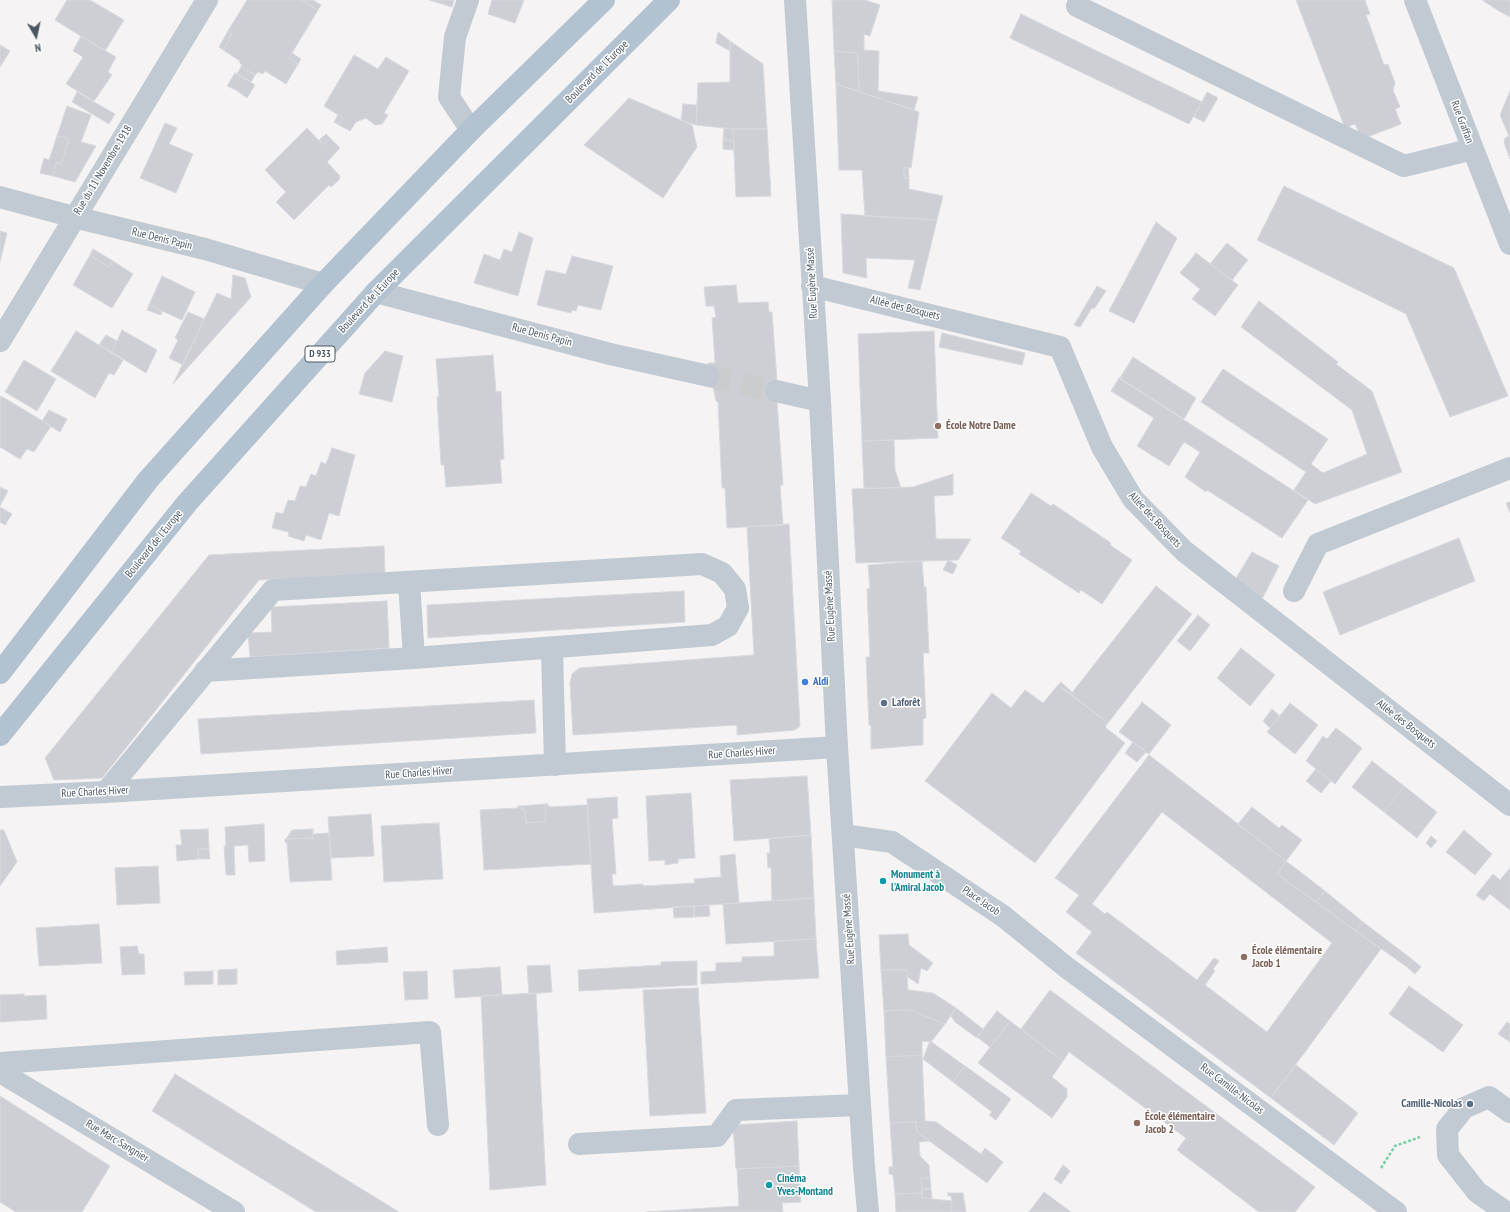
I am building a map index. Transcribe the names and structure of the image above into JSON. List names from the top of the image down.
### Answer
{
  "streets": {
    "main road": ["Boulevard de l'Europe", "D 933"],
    "street": [
      "Rue Graffan",
      "Rue du 11 Novembre 1918",
      "Rue Denis Papin",
      "Rue Eugène Massé",
      "Allée des Bosquets",
      "Rue Charles Hiver",
      "Place Jacob",
      "Rue Camille-Nicolas",
      "Rue Marc Sangnier"
    ]
  },
  "crossings": [
    ["Boulevard de l'Europe", "Rue Denis Papin"],
    ["Rue du 11 Novembre 1918", "Rue Denis Papin"],
    ["Rue Eugène Massé", "Allée des Bosquets"],
    ["Rue Eugène Massé", "Rue Charles Hiver"],
    ["Rue Eugène Massé", "Place Jacob"],
    ["Place Jacob", "Rue Camille-Nicolas"]
  ],
  "places": [
    "École Notre Dame",
    "Aldi",
    "Laforêt",
    "Monument à l'Amiral Jacob",
    "École élémentaire Jacob 1",
    "Camille-Nicolas",
    "École élémentaire Jacob 2",
    "Cinéma Yves-Montand"
  ],
  "north": "bottom"
}
